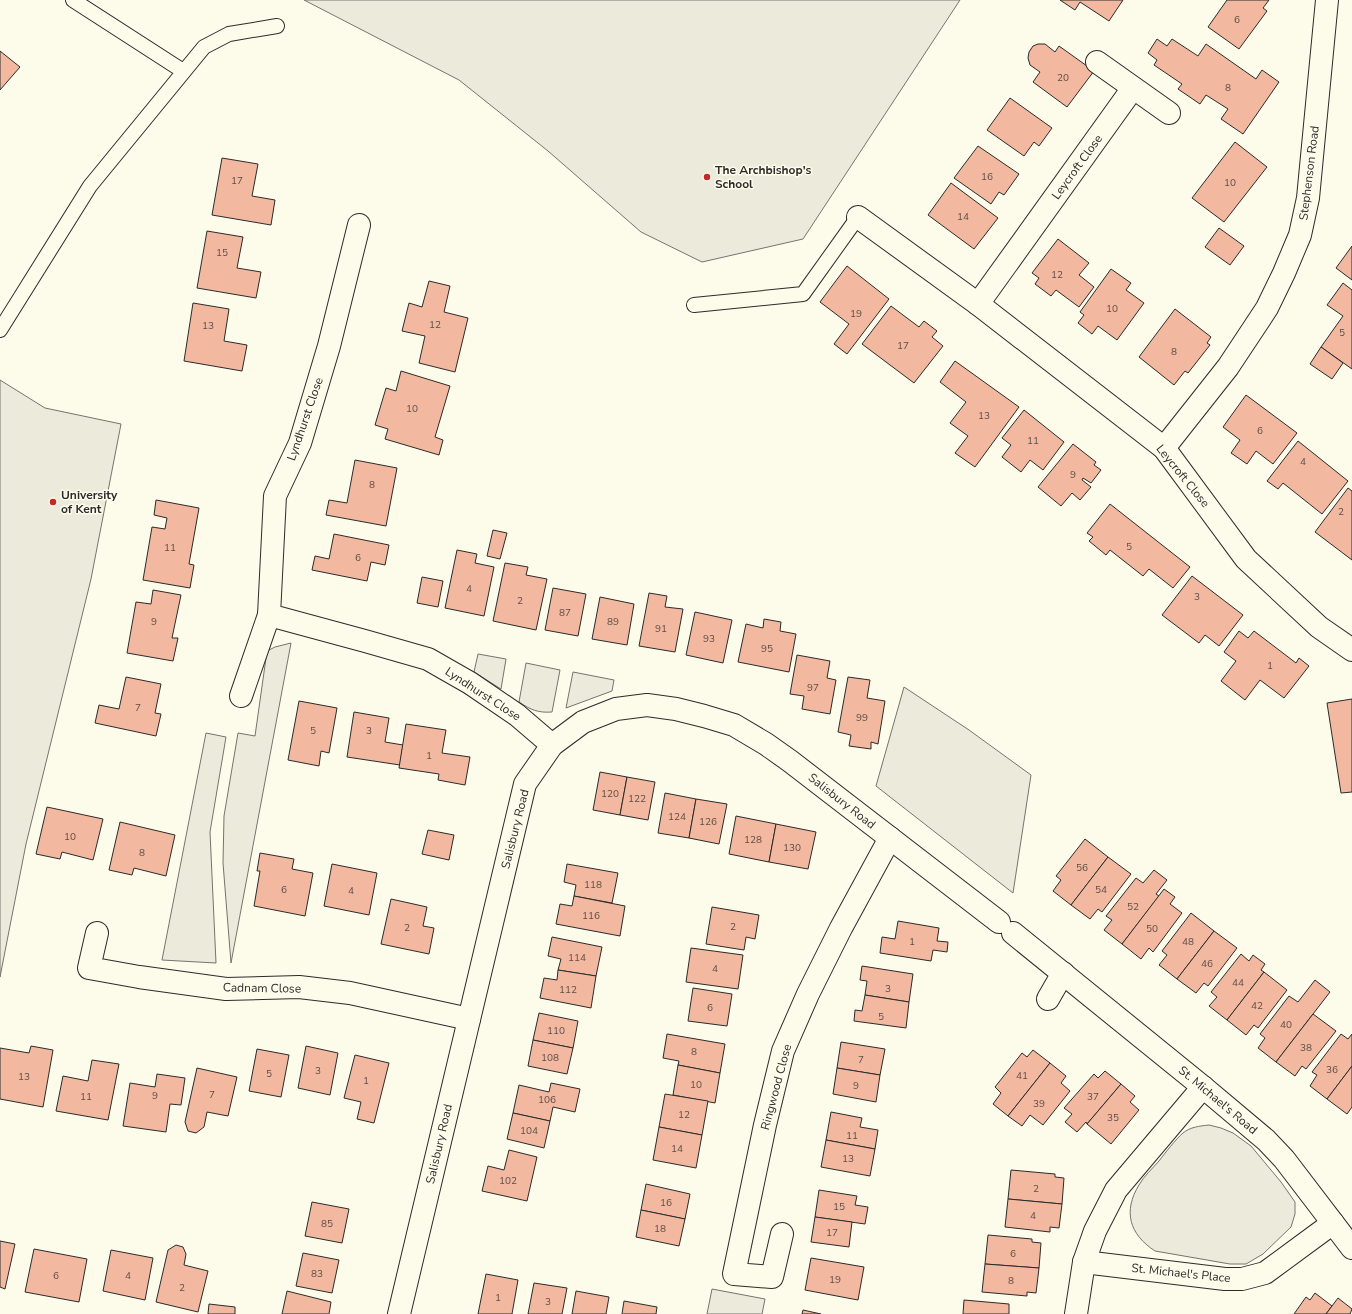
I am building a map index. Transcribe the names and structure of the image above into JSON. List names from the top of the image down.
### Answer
{
  "streets": {
    "street": [
      "Leycroft Close",
      "Stephenson Road",
      "Lyndhurst Close",
      "Salisbury Road",
      "Cadnam Close",
      "Ringwood Close",
      "St. Michael's Road",
      "St. Michael's Place"
    ]
  },
  "crossings": [
    ["Leycroft Close", "Stephenson Road"],
    ["Lyndhurst Close", "Salisbury Road"],
    ["Salisbury Road", "Cadnam Close"],
    ["Salisbury Road", "Ringwood Close"],
    ["Salisbury Road", "St. Michael's Road"],
    ["St. Michael's Road", "St. Michael's Place"]
  ],
  "places": ["The Archbishop's School", "University of Kent"],
  "house_numbers": [
    "6",
    "20",
    "8",
    "16",
    "17",
    "10",
    "14",
    "15",
    "12",
    "10",
    "19",
    "12",
    "13",
    "5",
    "17",
    "8",
    "10",
    "13",
    "6",
    "11",
    "4",
    "9",
    "8",
    "2",
    "5",
    "11",
    "6",
    "4",
    "3",
    "2",
    "87",
    "9",
    "89",
    "91",
    "93",
    "95",
    "1",
    "97",
    "7",
    "99",
    "5",
    "3",
    "1",
    "120",
    "122",
    "124",
    "126",
    "10",
    "128",
    "130",
    "8",
    "56",
    "118",
    "6",
    "54",
    "4",
    "52",
    "116",
    "2",
    "2",
    "50",
    "1",
    "48",
    "114",
    "46",
    "4",
    "44",
    "3",
    "112",
    "42",
    "6",
    "5",
    "40",
    "110",
    "38",
    "8",
    "108",
    "7",
    "36",
    "3",
    "5",
    "41",
    "13",
    "1",
    "10",
    "9",
    "7",
    "9",
    "11",
    "37",
    "106",
    "39",
    "12",
    "35",
    "104",
    "11",
    "14",
    "13",
    "102",
    "2",
    "16",
    "15",
    "4",
    "85",
    "18",
    "17",
    "6",
    "83",
    "6",
    "4",
    "19",
    "8",
    "2",
    "1",
    "3"
  ]
}
